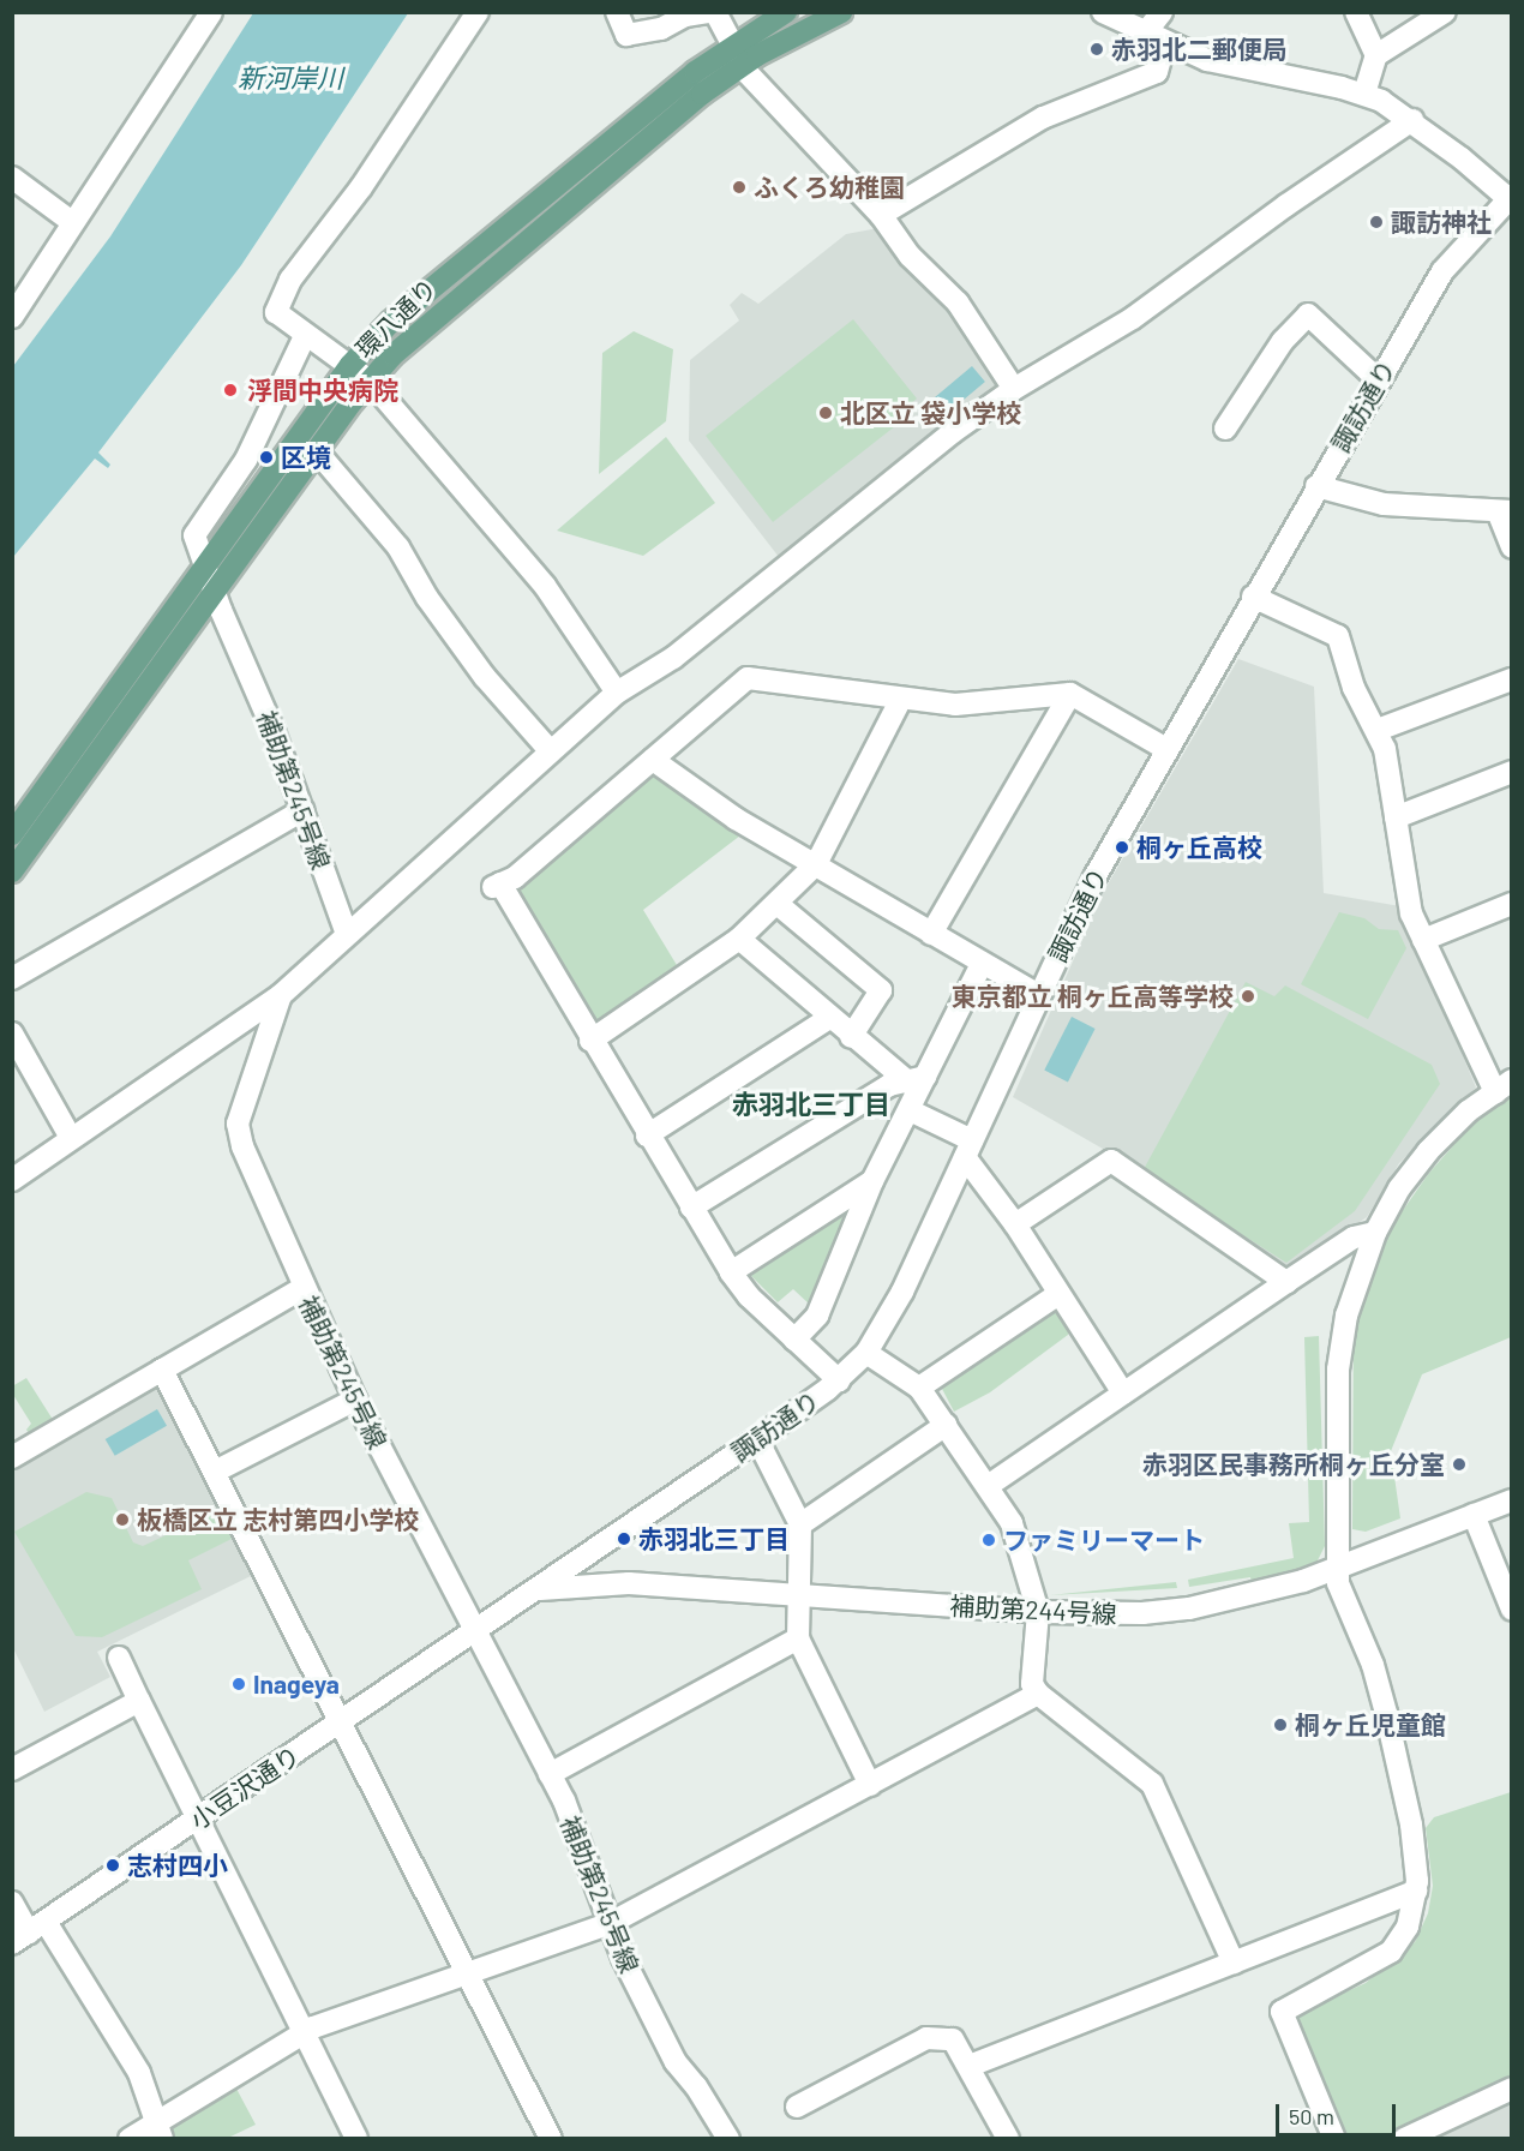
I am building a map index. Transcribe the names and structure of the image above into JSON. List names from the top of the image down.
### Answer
{
  "streets": {
    "main road": ["環八通り"],
    "street": [
      "諏訪通り",
      "補助第245号線",
      "補助第244号線",
      "小豆沢通り"
    ]
  },
  "crossings": [
    ["環八通り", "補助第245号線"],
    ["諏訪通り", "補助第245号線"],
    ["諏訪通り", "補助第244号線"],
    ["諏訪通り", "小豆沢通り"],
    ["補助第245号線", "小豆沢通り"]
  ],
  "districts": ["赤羽北三丁目"],
  "water": ["新河岸川"],
  "places": [
    "赤羽北二郵便局",
    "ふくろ幼稚園",
    "諏訪神社",
    "浮間中央病院",
    "北区立 袋小学校",
    "区境",
    "桐ヶ丘高校",
    "東京都立 桐ヶ丘高等学校",
    "赤羽区民事務所桐ヶ丘分室",
    "板橋区立 志村第四小学校",
    "赤羽北三丁目",
    "ファミリーマート",
    "Inageya",
    "桐ヶ丘児童館",
    "志村四小"
  ],
  "scale_bar": "50 m"
}
